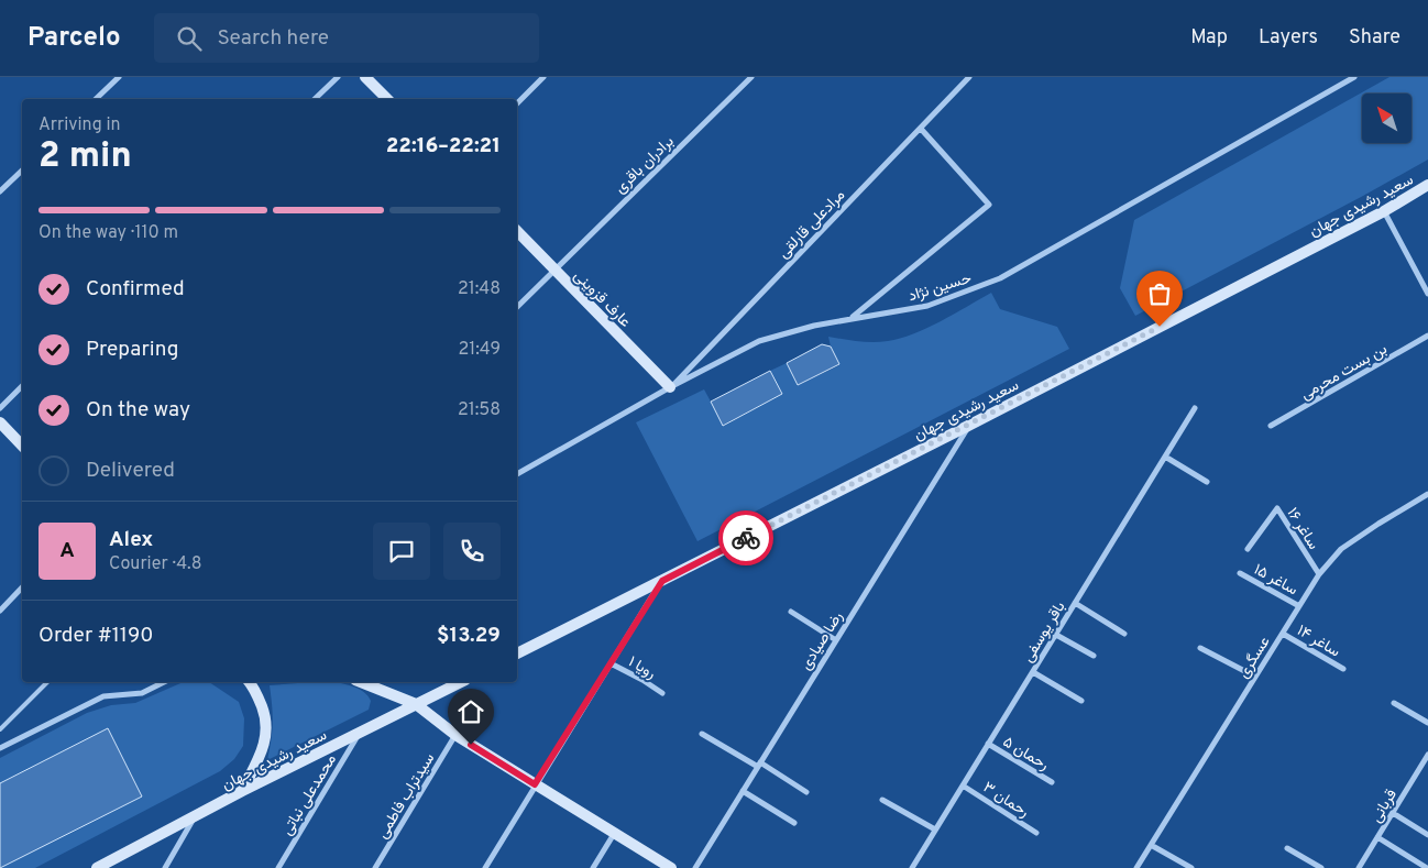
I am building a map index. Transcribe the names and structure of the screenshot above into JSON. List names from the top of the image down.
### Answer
{
  "streets": {
    "street": [
      "برادران باقری",
      "سعید رشیدی جهان",
      "مرادعلی قارلقی",
      "حسین نژاد",
      "عارف قزوینی",
      "بن بست محرمی",
      "ساغر ۱۶",
      "ساغر ۱۵",
      "باقر یوسفی",
      "رضا صیادی",
      "ساغر ۱۴",
      "عسگری",
      "رویا ۱",
      "رحمان ۵",
      "محمدعلی نباتی",
      "سیدتراب فاطمی",
      "رحمان ۳",
      "قربانی"
    ]
  },
  "crossings": [
    ["برادران باقری", "عارف قزوینی"],
    ["سعید رشیدی جهان", "رضا صیادی"],
    ["سعید رشیدی جهان", "محمدعلی نباتی"],
    ["مرادعلی قارلقی", "حسین نژاد"],
    ["مرادعلی قارلقی", "عارف قزوینی"],
    ["حسین نژاد", "عارف قزوینی"],
    ["ساغر ۱۶", "عسگری"],
    ["ساغر ۱۵", "عسگری"],
    ["باقر یوسفی", "رحمان ۵"],
    ["باقر یوسفی", "رحمان ۳"],
    ["ساغر ۱۴", "عسگری"]
  ],
  "north": "top left",
  "page": {
    "header": "Parcelo",
    "search": "Search here",
    "nav": ["Map", "Layers", "Share"],
    "heading": ["2 min", "Arriving in", "22:16–22:21"],
    "panel": [
      "Alex",
      "Courier · 4.8",
      "Order #1190",
      "$13.29"
    ],
    "bar": "On the way · 110 m",
    "list": [
      ["Confirmed", "21:48"],
      ["Preparing", "21:49"],
      ["On the way", "21:58"],
      "Delivered"
    ],
    "round": "A"
  }
}
